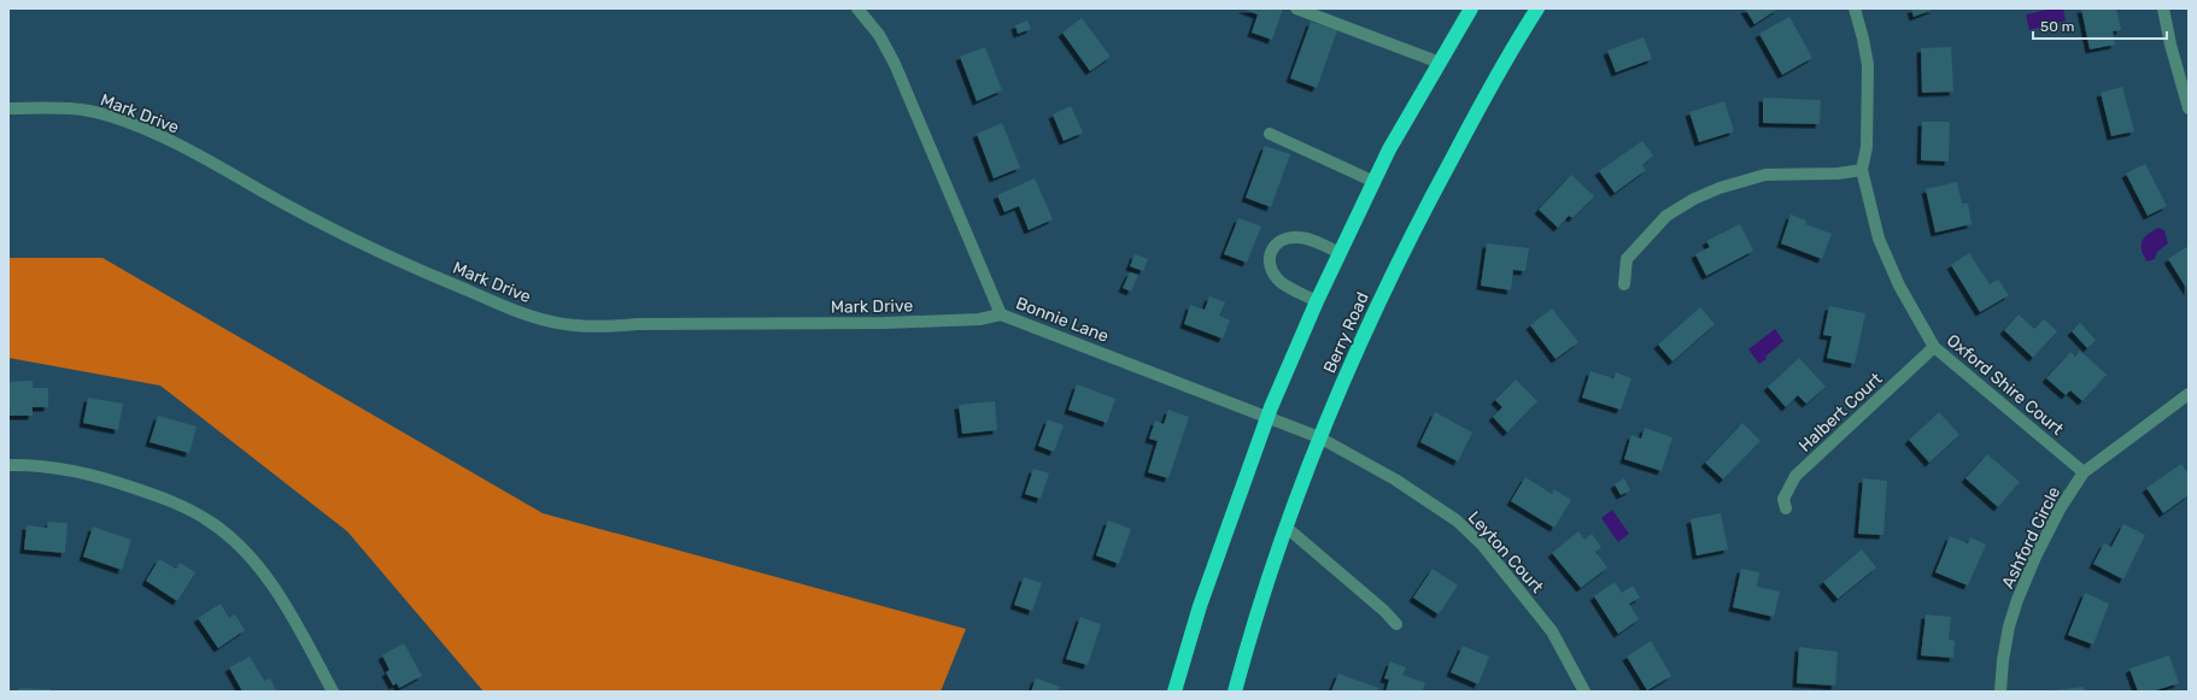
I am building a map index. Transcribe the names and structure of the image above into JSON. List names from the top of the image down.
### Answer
{
  "streets": {
    "highway": ["Berry Road"],
    "street": [
      "Mark Drive",
      "Bonnie Lane",
      "Oxford Shire Court",
      "Halbert Court",
      "Ashford Circle",
      "Leyton Court"
    ]
  },
  "crossings": [
    ["Mark Drive", "Bonnie Lane"],
    ["Bonnie Lane", "Berry Road"],
    ["Bonnie Lane", "Leyton Court"],
    ["Berry Road", "Leyton Court"],
    ["Oxford Shire Court", "Halbert Court"],
    ["Oxford Shire Court", "Ashford Circle"]
  ],
  "scale_bar": "50 m"
}
